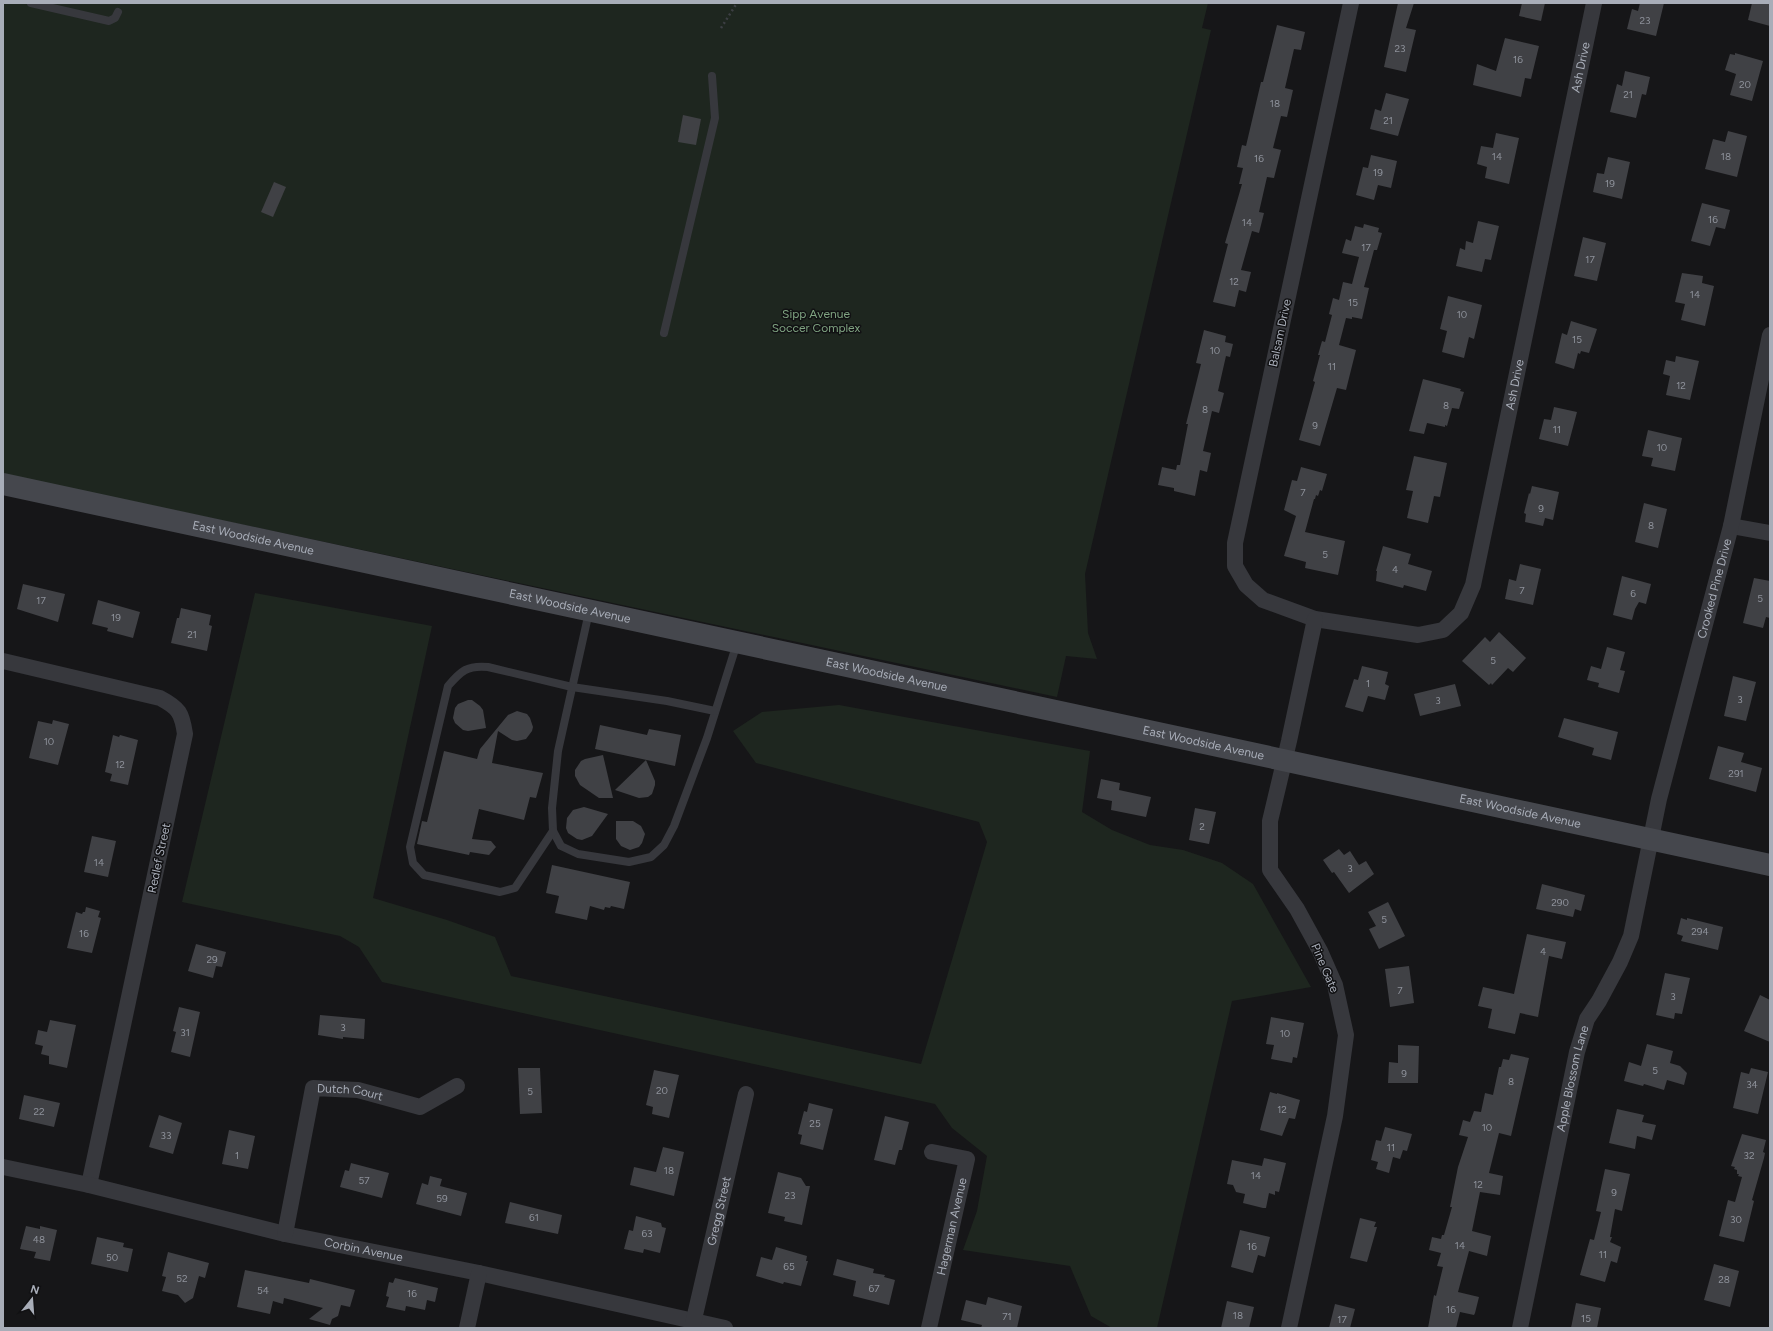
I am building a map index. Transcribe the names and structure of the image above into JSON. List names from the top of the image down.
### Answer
{
  "streets": {
    "main road": ["East Woodside Avenue"],
    "street": [
      "Ash Drive",
      "Balsam Drive",
      "Crooked Pine Drive",
      "Redlef Street",
      "Pine Gate",
      "Apple Blossom Lane",
      "Dutch Court",
      "Gregg Street",
      "Hagerman Avenue",
      "Corbin Avenue"
    ]
  },
  "crossings": [
    ["Ash Drive", "Balsam Drive"],
    ["Ash Drive", "Pine Gate"],
    ["Balsam Drive", "Pine Gate"],
    ["East Woodside Avenue", "Crooked Pine Drive"],
    ["East Woodside Avenue", "Pine Gate"],
    ["East Woodside Avenue", "Apple Blossom Lane"],
    ["Crooked Pine Drive", "Apple Blossom Lane"],
    ["Redlef Street", "Corbin Avenue"],
    ["Dutch Court", "Corbin Avenue"],
    ["Gregg Street", "Corbin Avenue"]
  ],
  "parks": ["Sipp Avenue Soccer Complex"],
  "house_numbers": [
    "23",
    "23",
    "16",
    "20",
    "21",
    "18",
    "21",
    "14",
    "18",
    "16",
    "19",
    "19",
    "16",
    "14",
    "17",
    "17",
    "12",
    "14",
    "15",
    "10",
    "15",
    "10",
    "11",
    "12",
    "8",
    "8",
    "9",
    "11",
    "10",
    "7",
    "9",
    "8",
    "5",
    "4",
    "7",
    "6",
    "5",
    "17",
    "19",
    "21",
    "5",
    "1",
    "3",
    "3",
    "10",
    "12",
    "291",
    "2",
    "14",
    "3",
    "290",
    "5",
    "294",
    "16",
    "4",
    "29",
    "7",
    "3",
    "3",
    "31",
    "10",
    "5",
    "9",
    "8",
    "34",
    "20",
    "5",
    "12",
    "22",
    "25",
    "10",
    "33",
    "11",
    "1",
    "32",
    "18",
    "14",
    "57",
    "12",
    "9",
    "23",
    "59",
    "61",
    "30",
    "63",
    "48",
    "14",
    "16",
    "11",
    "50",
    "65",
    "52",
    "28",
    "67",
    "54",
    "16",
    "16",
    "18",
    "71",
    "15",
    "17"
  ],
  "north": "top"
}
